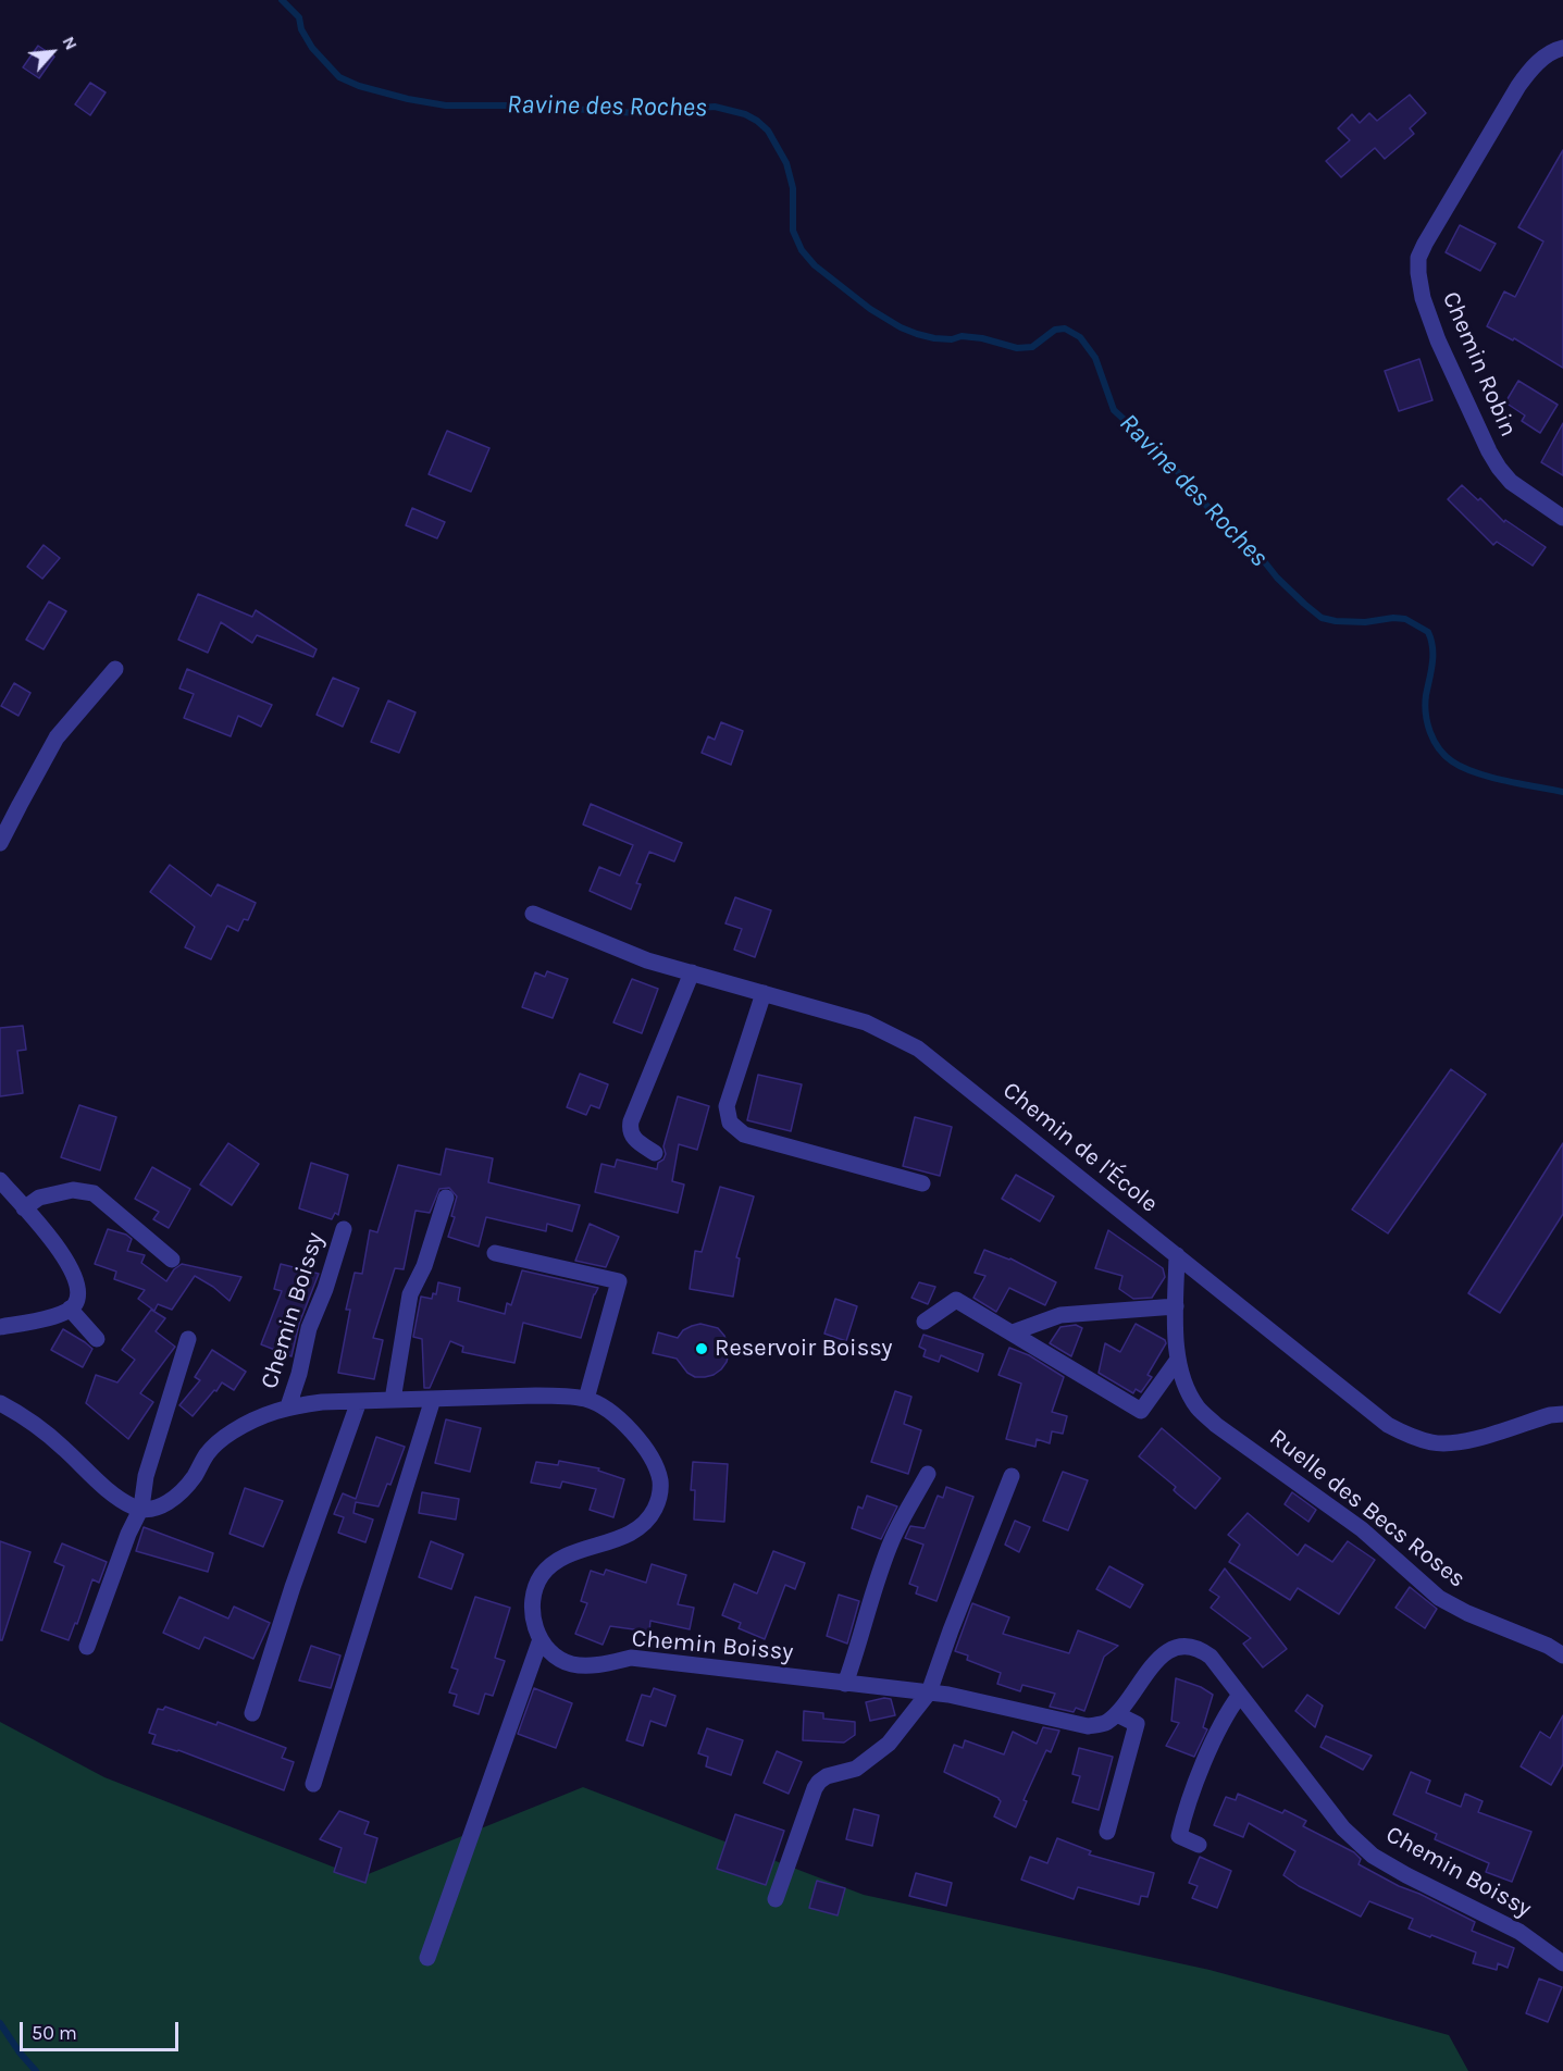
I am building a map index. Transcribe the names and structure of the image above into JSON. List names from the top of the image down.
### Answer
{
  "streets": {
    "street": [
      "Chemin Robin",
      "Chemin de l'École",
      "Chemin Boissy",
      "Ruelle des Becs Roses"
    ]
  },
  "crossings": [
    ["Chemin de l'École", "Ruelle des Becs Roses"]
  ],
  "water": ["Ravine des Roches"],
  "places": ["Reservoir Boissy"],
  "scale_bar": "50 m",
  "north": "top right"
}
